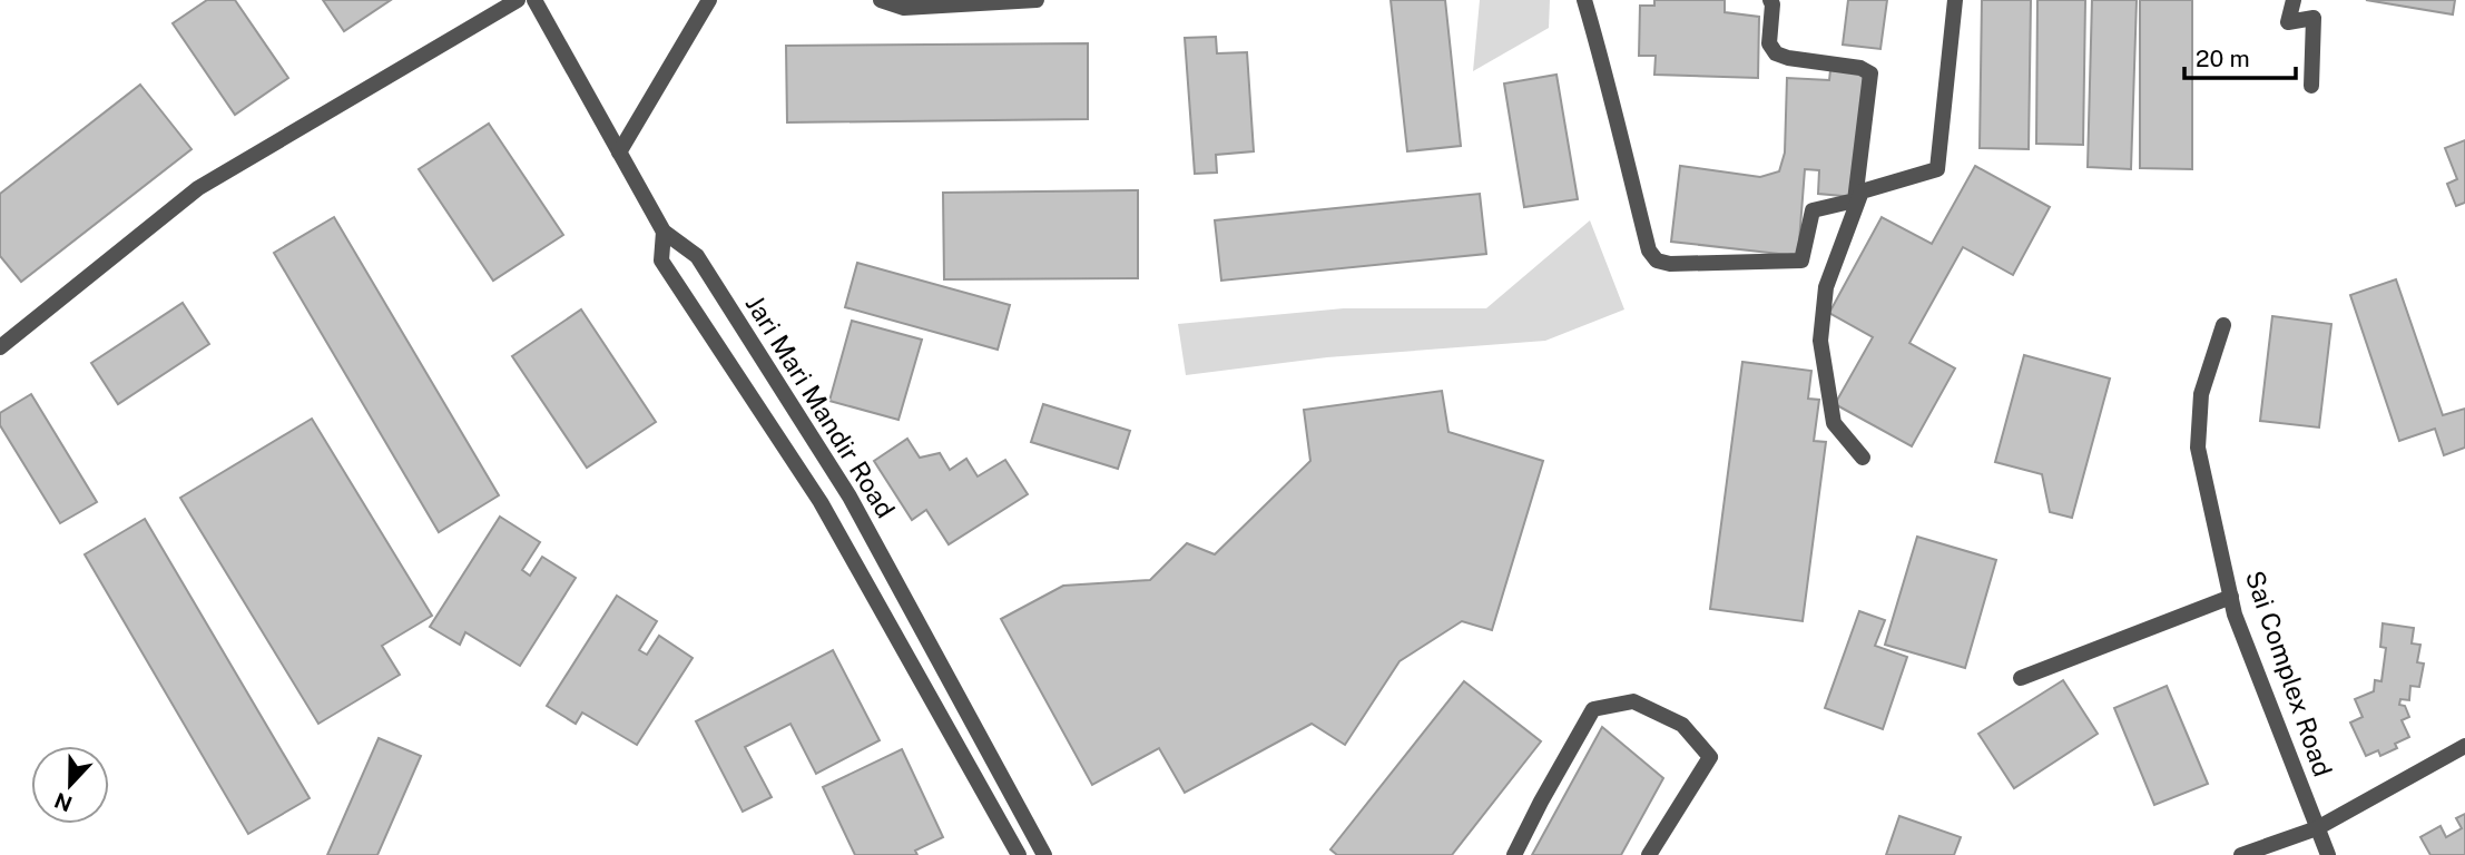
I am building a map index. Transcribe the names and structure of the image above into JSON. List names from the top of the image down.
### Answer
{
  "streets": {
    "street": ["Jari Mari Mandir Road", "Sai Complex Road"]
  },
  "scale_bar": "20 m",
  "north": "bottom"
}
